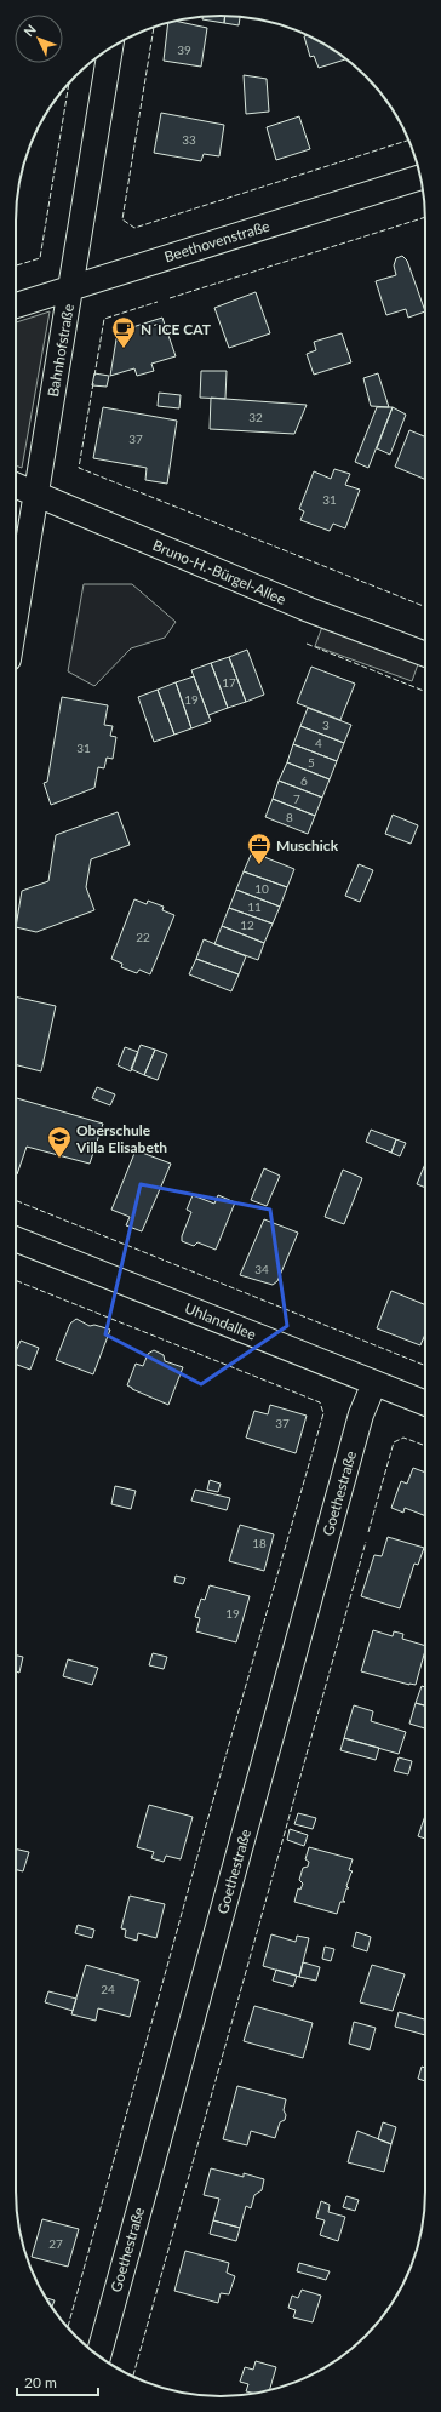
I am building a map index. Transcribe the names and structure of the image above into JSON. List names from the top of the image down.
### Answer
{
  "streets": {
    "street": [
      "Beethovenstraße",
      "Bahnhofstraße",
      "Bruno-H.-Bürgel-Allee",
      "Uhlandallee",
      "Goethestraße"
    ]
  },
  "crossings": [
    ["Beethovenstraße", "Bahnhofstraße"],
    ["Bahnhofstraße", "Bruno-H.-Bürgel-Allee"],
    ["Uhlandallee", "Goethestraße"]
  ],
  "places": {
    "cafe": ["N´ICE CAT"],
    "office": ["Muschick"],
    "school or university": ["Oberschule Villa Elisabeth"]
  },
  "house_numbers": [
    "39",
    "33",
    "32",
    "37",
    "31",
    "17",
    "19",
    "3",
    "4",
    "31",
    "5",
    "6",
    "7",
    "8",
    "10",
    "11",
    "12",
    "22",
    "34",
    "37",
    "18",
    "19",
    "24",
    "27"
  ],
  "scale_bar": "20 m",
  "north": "top left"
}
